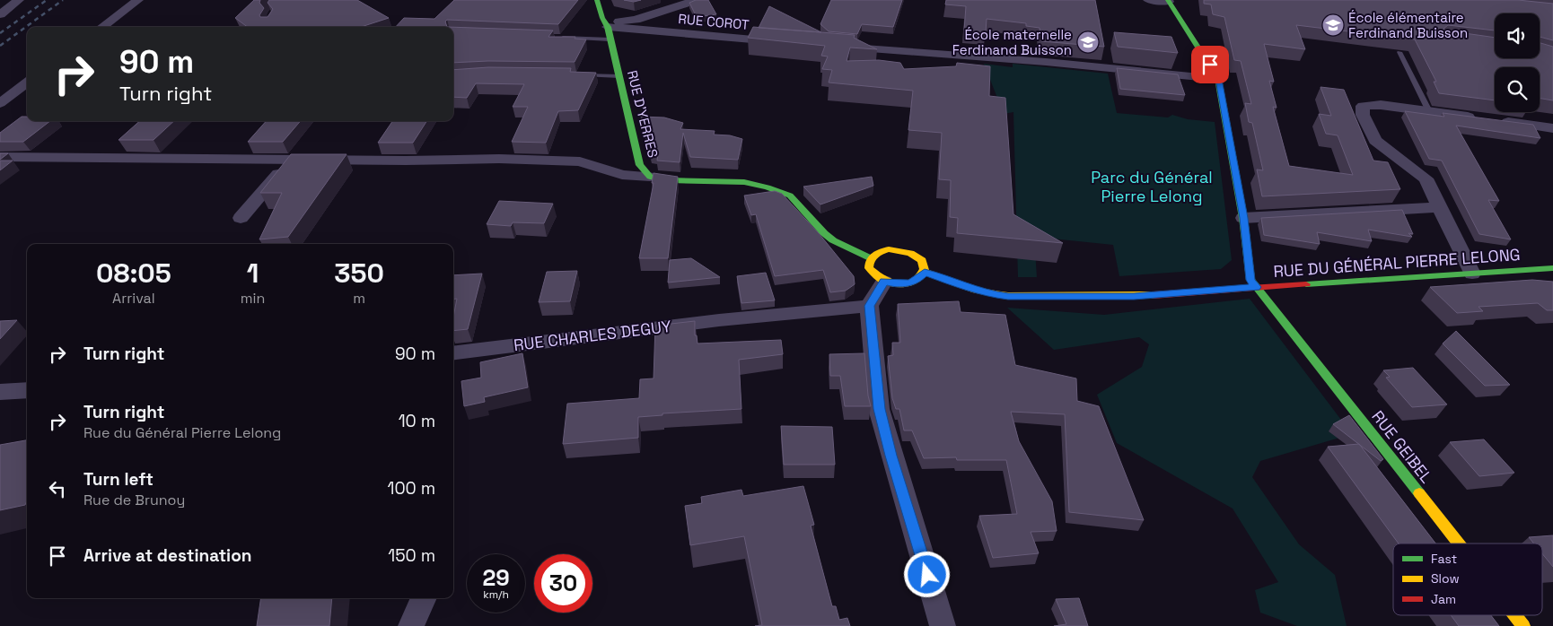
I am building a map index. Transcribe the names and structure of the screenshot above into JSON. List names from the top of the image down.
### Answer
{
  "streets": {
    "street": [
      "RUE COROT",
      "RUE D'YERRES",
      "RUE DU GÉNÉRAL PIERRE LELONG",
      "RUE CHARLES DEGUY",
      "RUE GEIBEL"
    ]
  },
  "crossings": [
    ["RUE COROT", "RUE D'YERRES"],
    ["RUE D'YERRES", "RUE DU GÉNÉRAL PIERRE LELONG"],
    ["RUE DU GÉNÉRAL PIERRE LELONG", "RUE GEIBEL"]
  ],
  "parks": ["Parc du Général Pierre Lelong"],
  "places": {
    "school or university": ["École élémentaire Ferdinand Buisson", "École maternelle Ferdinand Buisson"]
  },
  "legend": ["Fast", "Slow", "Jam"],
  "page": {
    "turn": ["90 m", "Turn right"],
    "eta": [
      "08:05",
      "Arrival",
      "1",
      "min",
      "350",
      "m"
    ],
    "list": [
      {
        "name": "Turn right",
        "value": "90 m"
      },
      {
        "name": "Turn right",
        "note": "Rue du Général Pierre Lelong",
        "value": "10 m"
      },
      {
        "name": "Turn left",
        "note": "Rue de Brunoy",
        "value": "100 m"
      },
      {
        "name": "Arrive at destination",
        "value": "150 m"
      }
    ],
    "speed": "29 km/h",
    "limit": "30"
  }
}
